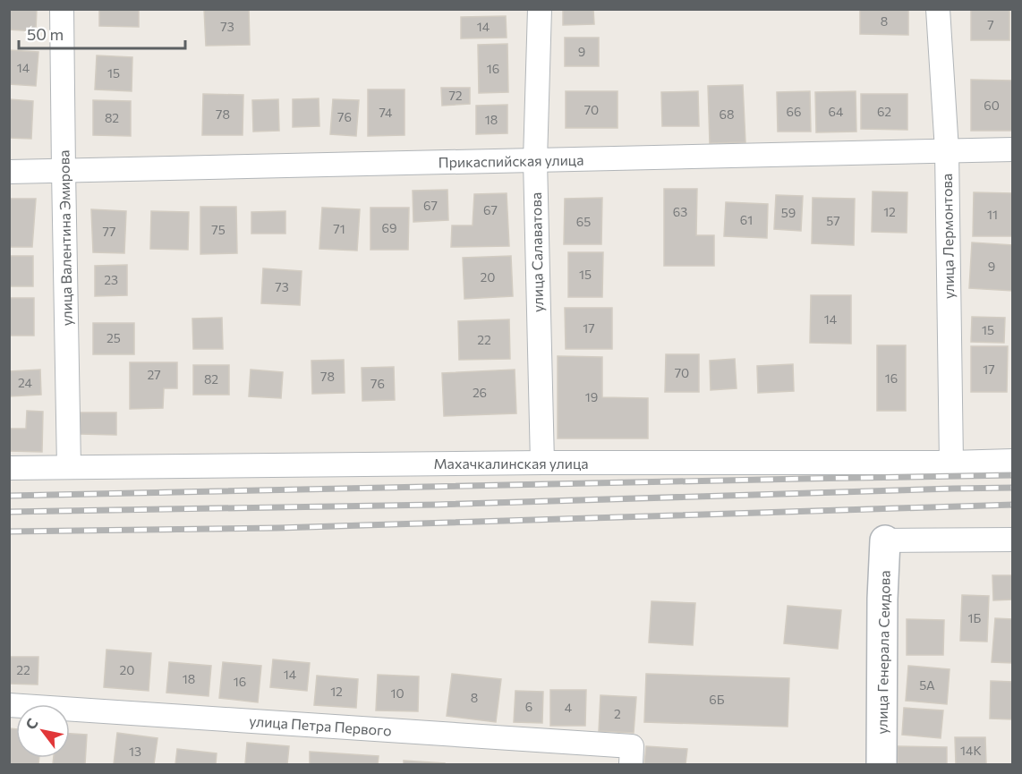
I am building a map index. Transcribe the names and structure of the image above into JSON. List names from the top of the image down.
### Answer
{
  "streets": {
    "street": [
      "Прикаспийская улица",
      "улица Лермонтова",
      "улица Валентина Эмирова",
      "улица Салаватова",
      "Махачкалинская улица",
      "улица Генерала Сеидова",
      "улица Петра Первого"
    ]
  },
  "crossings": [
    ["Прикаспийская улица", "улица Лермонтова"],
    ["Прикаспийская улица", "улица Валентина Эмирова"],
    ["Прикаспийская улица", "улица Салаватова"],
    ["улица Лермонтова", "Махачкалинская улица"],
    ["улица Валентина Эмирова", "Махачкалинская улица"],
    ["улица Салаватова", "Махачкалинская улица"]
  ],
  "house_numbers": [
    "8",
    "7",
    "73",
    "14",
    "9",
    "14",
    "16",
    "15",
    "72",
    "60",
    "70",
    "66",
    "64",
    "62",
    "74",
    "78",
    "68",
    "76",
    "82",
    "18",
    "67",
    "67",
    "63",
    "12",
    "59",
    "11",
    "61",
    "57",
    "65",
    "69",
    "71",
    "75",
    "77",
    "9",
    "15",
    "20",
    "23",
    "73",
    "14",
    "17",
    "15",
    "25",
    "22",
    "17",
    "70",
    "27",
    "78",
    "16",
    "82",
    "24",
    "76",
    "26",
    "19",
    "1Б",
    "22",
    "20",
    "14",
    "18",
    "16",
    "5А",
    "12",
    "10",
    "8",
    "6Б",
    "6",
    "4",
    "2",
    "14К",
    "13"
  ],
  "scale_bar": "50 m",
  "north": "top left"
}
